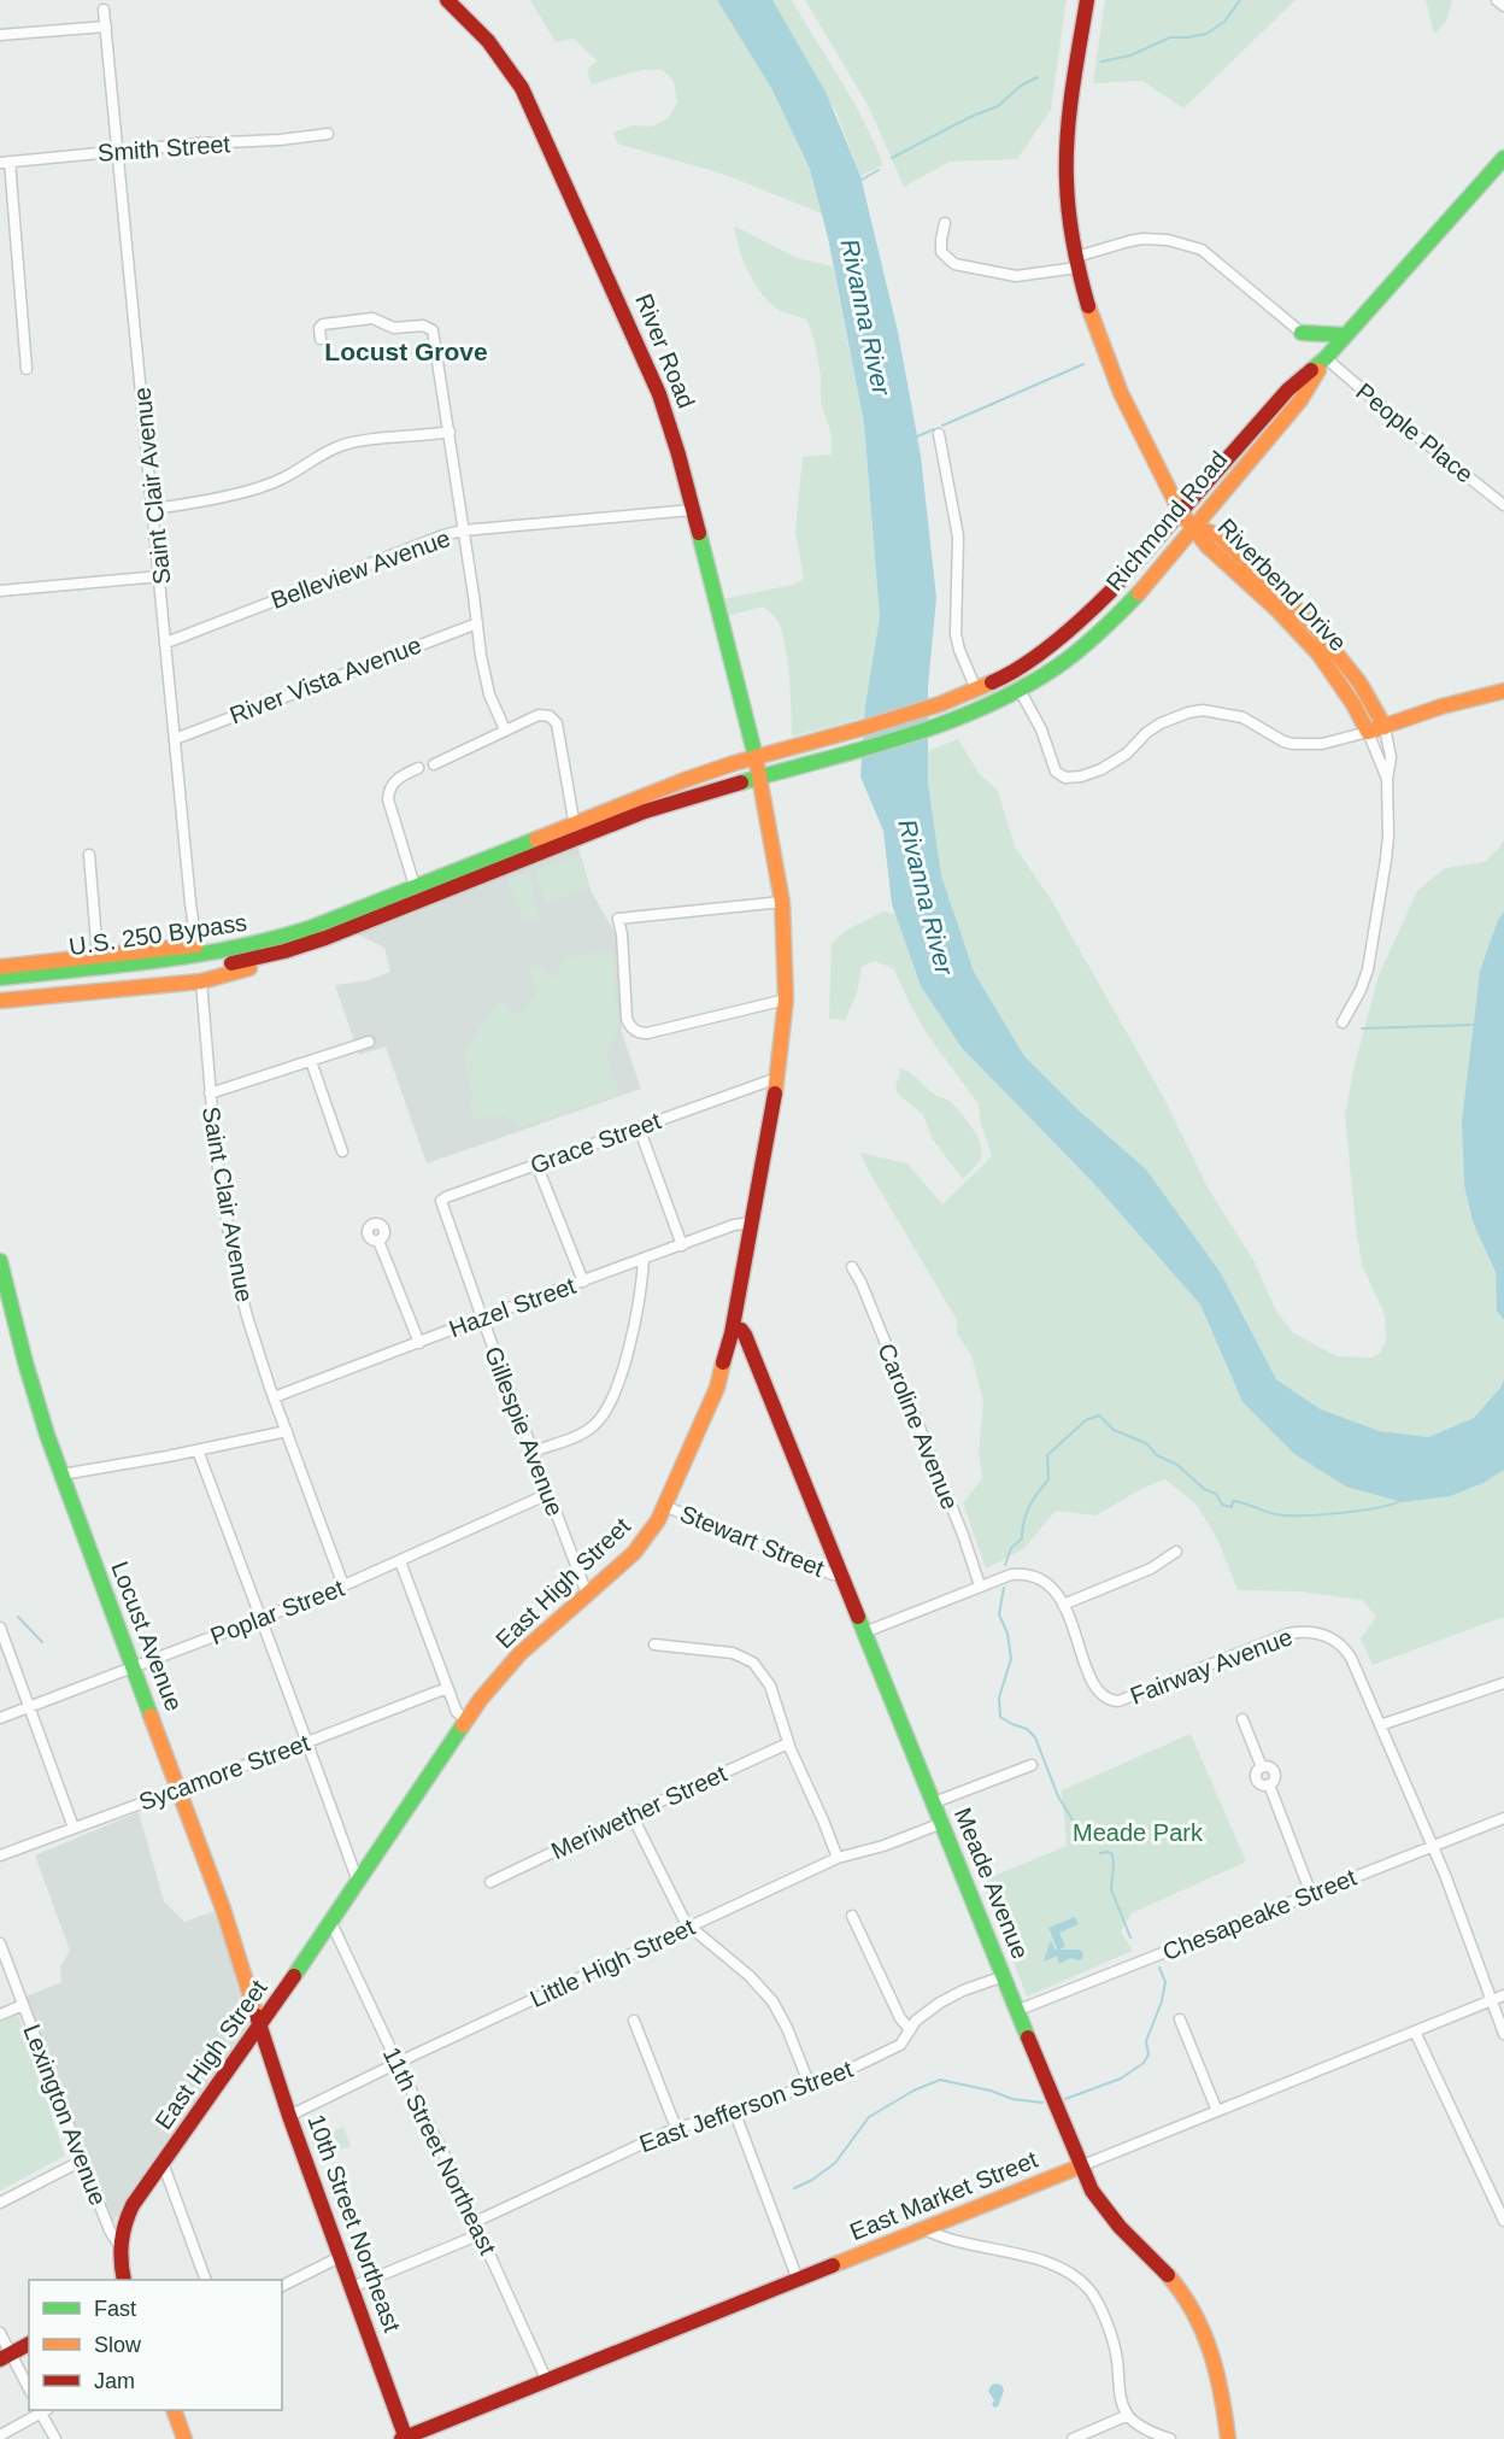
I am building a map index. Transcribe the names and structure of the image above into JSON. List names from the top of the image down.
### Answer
{
  "streets": {
    "main road": [
      "River Road",
      "Richmond Road",
      "Riverbend Drive",
      "U.S. 250 Bypass",
      "East High Street",
      "Locust Avenue",
      "Meade Avenue",
      "East Market Street",
      "10th Street Northeast"
    ],
    "street": [
      "Smith Street",
      "People Place",
      "Saint Clair Avenue",
      "Belleview Avenue",
      "River Vista Avenue",
      "Grace Street",
      "Hazel Street",
      "Caroline Avenue",
      "Gillespie Avenue",
      "Stewart Street",
      "Poplar Street",
      "Fairway Avenue",
      "Sycamore Street",
      "Meriwether Street",
      "Chesapeake Street",
      "Little High Street",
      "East Jefferson Street",
      "Lexington Avenue",
      "11th Street Northeast"
    ]
  },
  "crossings": [
    ["Smith Street", "Saint Clair Avenue"],
    ["River Road", "Richmond Road"],
    ["River Road", "Belleview Avenue"],
    ["River Road", "East High Street"],
    ["People Place", "Richmond Road"],
    ["Saint Clair Avenue", "Belleview Avenue"],
    ["Saint Clair Avenue", "River Vista Avenue"],
    ["Saint Clair Avenue", "Hazel Street"],
    ["Saint Clair Avenue", "Poplar Street"],
    ["Richmond Road", "Riverbend Drive"],
    ["Richmond Road", "East High Street"],
    ["Grace Street", "Gillespie Avenue"],
    ["Grace Street", "East High Street"],
    ["Hazel Street", "Gillespie Avenue"],
    ["Hazel Street", "East High Street"],
    ["Caroline Avenue", "Fairway Avenue"],
    ["Gillespie Avenue", "East High Street"],
    ["Gillespie Avenue", "Poplar Street"],
    ["Stewart Street", "East High Street"],
    ["Stewart Street", "Meade Avenue"],
    ["East High Street", "Locust Avenue"],
    ["East High Street", "Meade Avenue"],
    ["East High Street", "Lexington Avenue"],
    ["East High Street", "11th Street Northeast"],
    ["East High Street", "10th Street Northeast"],
    ["Poplar Street", "Locust Avenue"],
    ["Locust Avenue", "Sycamore Street"],
    ["Locust Avenue", "10th Street Northeast"],
    ["Fairway Avenue", "Meade Avenue"],
    ["Fairway Avenue", "Chesapeake Street"],
    ["Fairway Avenue", "East Market Street"],
    ["Meade Avenue", "Chesapeake Street"],
    ["Meade Avenue", "Little High Street"],
    ["Meade Avenue", "East Jefferson Street"],
    ["Meade Avenue", "East Market Street"],
    ["Little High Street", "11th Street Northeast"],
    ["Little High Street", "10th Street Northeast"],
    ["East Jefferson Street", "11th Street Northeast"],
    ["11th Street Northeast", "East Market Street"],
    ["East Market Street", "10th Street Northeast"]
  ],
  "districts": ["Locust Grove"],
  "water": ["Rivanna River"],
  "parks": ["Meade Park"],
  "legend": ["Fast", "Slow", "Jam"]
}
